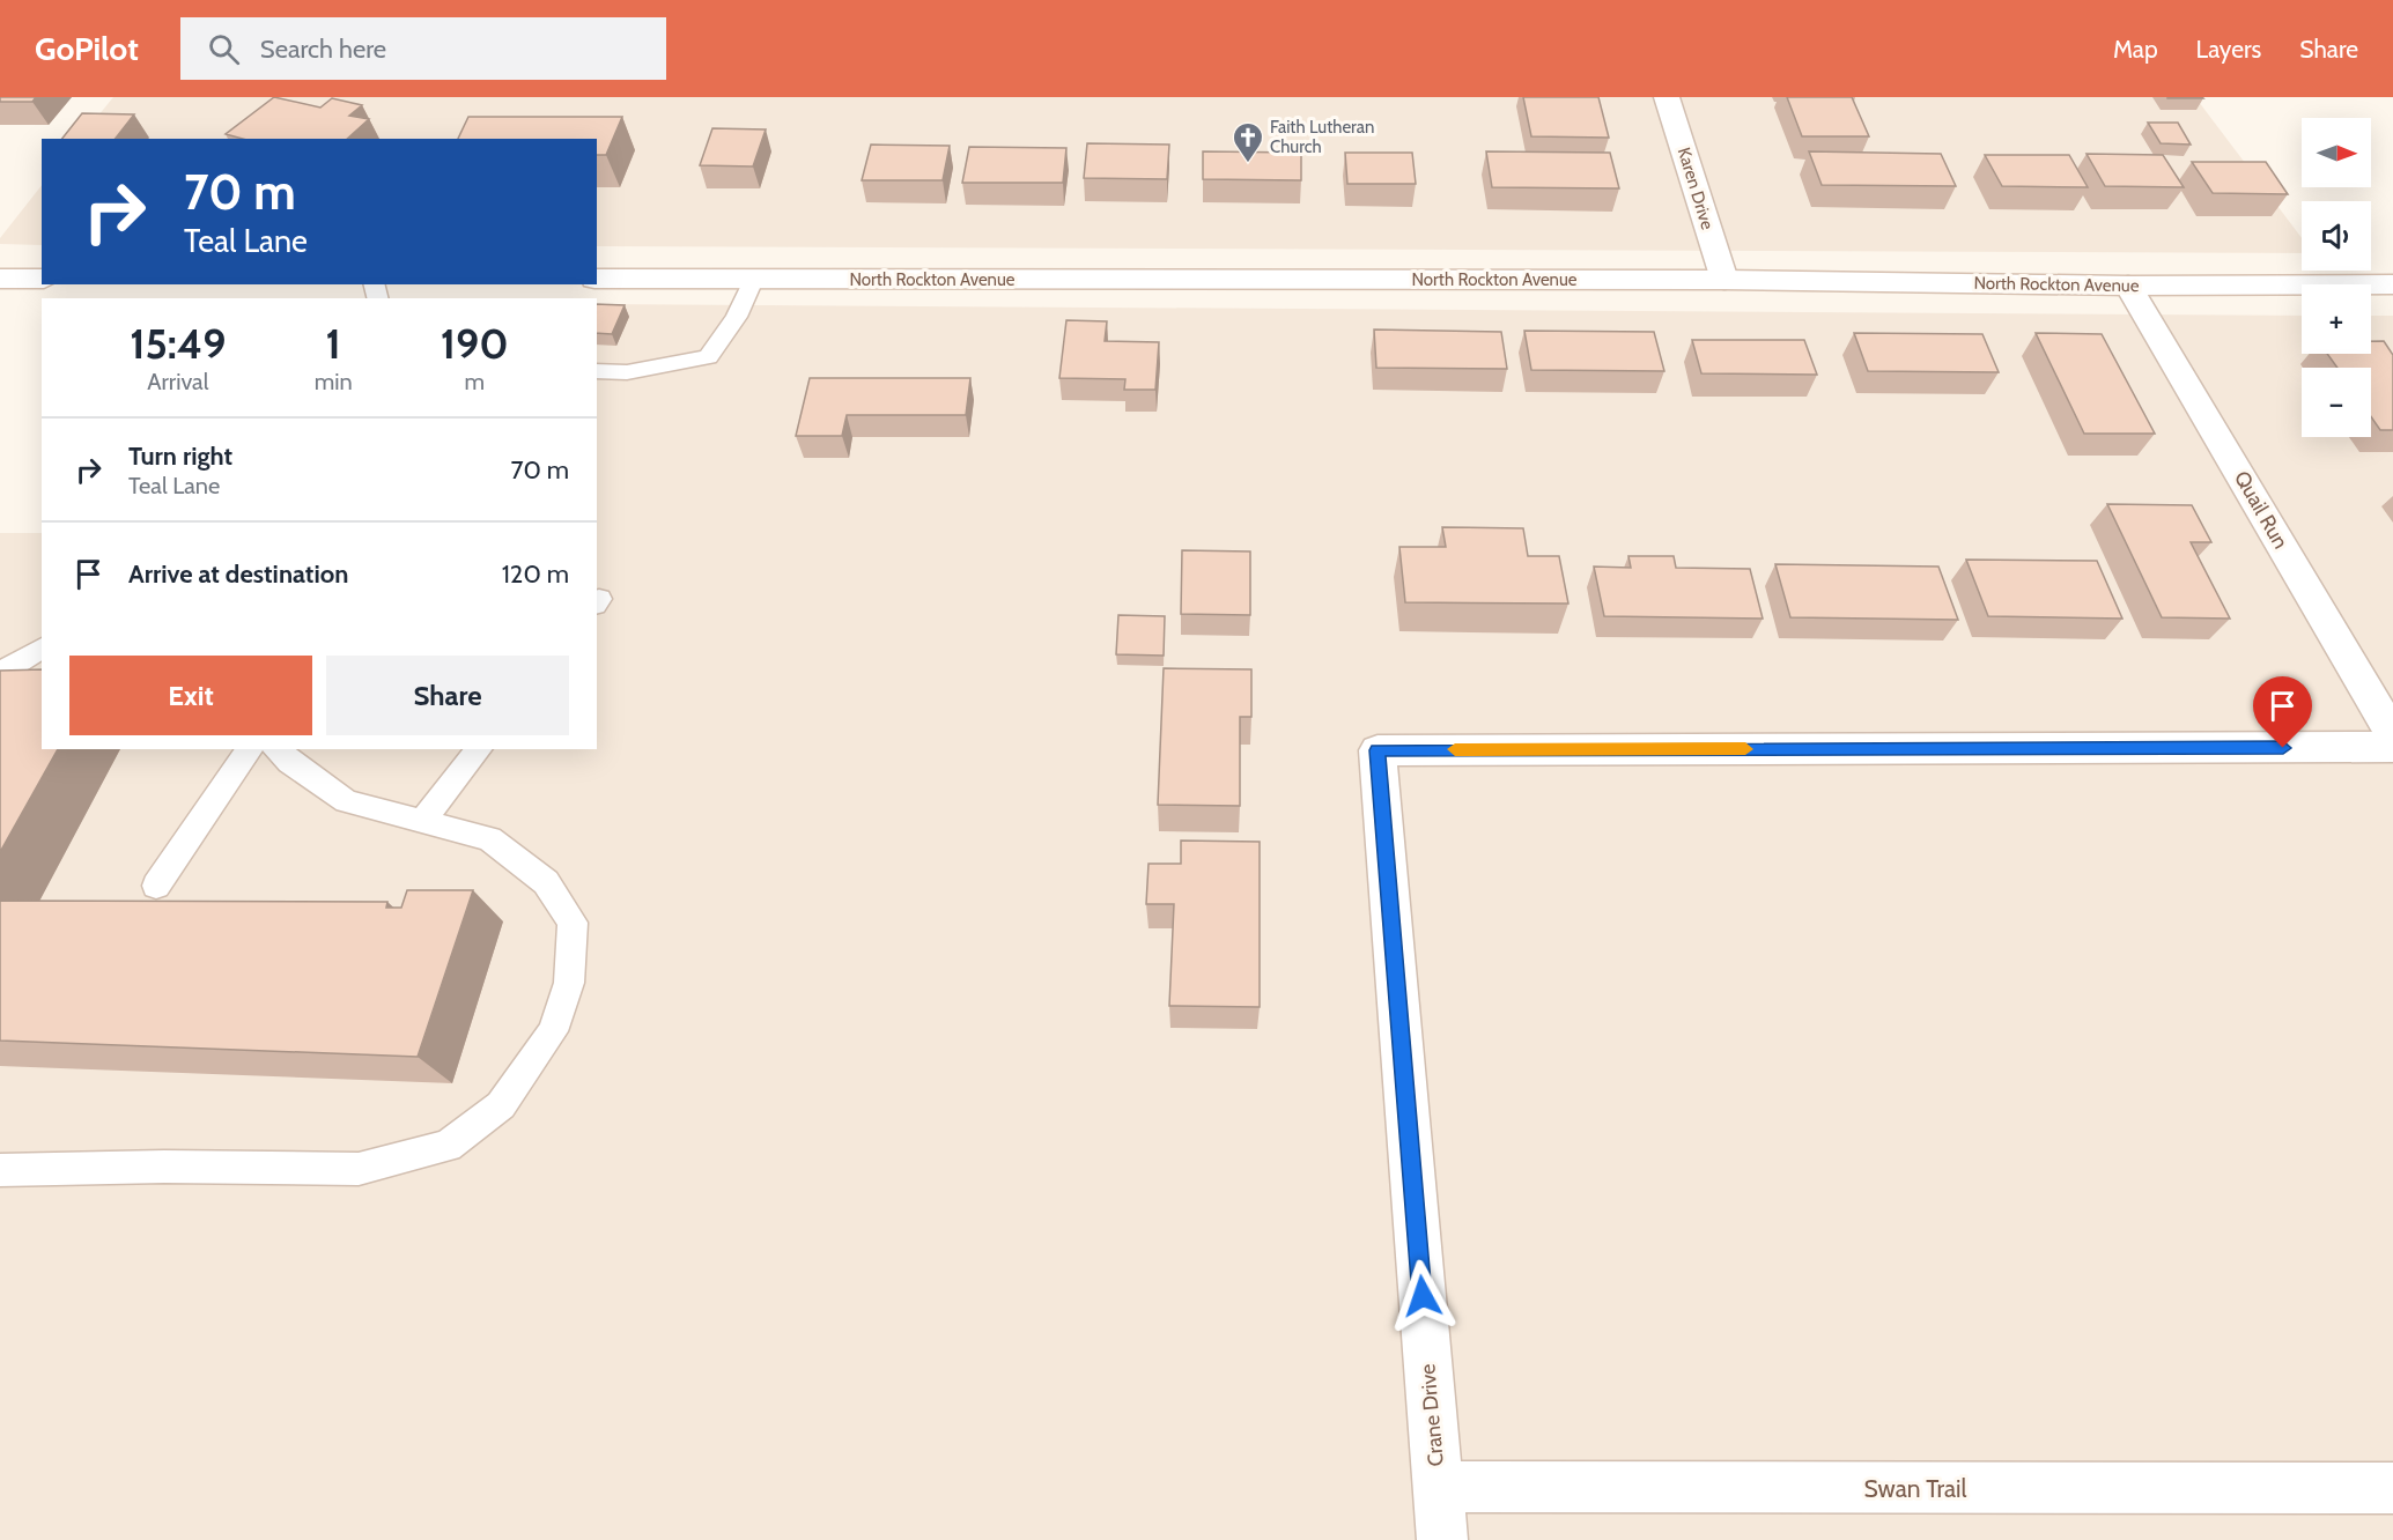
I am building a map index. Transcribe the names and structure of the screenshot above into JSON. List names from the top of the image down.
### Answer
{
  "streets": {
    "street": [
      "Karen Drive",
      "North Rockton Avenue",
      "Quail Run",
      "Crane Drive",
      "Swan Trail"
    ]
  },
  "crossings": [
    ["Karen Drive", "North Rockton Avenue"],
    ["North Rockton Avenue", "Quail Run"],
    ["Crane Drive", "Swan Trail"]
  ],
  "places": {
    "church": ["Faith Lutheran Church"]
  },
  "north": "right",
  "page": {
    "header": "GoPilot",
    "search": "Search here",
    "nav": ["Map", "Layers", "Share"],
    "map_buttons": ["+", "−"],
    "turn": ["70 m", "Teal Lane"],
    "eta": [
      "15:49",
      "Arrival",
      "1",
      "min",
      "190",
      "m"
    ],
    "list": [
      {
        "name": "Turn right",
        "note": "Teal Lane",
        "value": "70 m"
      },
      {
        "name": "Arrive at destination",
        "value": "120 m"
      }
    ],
    "buttons": ["Exit", "Share"]
  }
}
